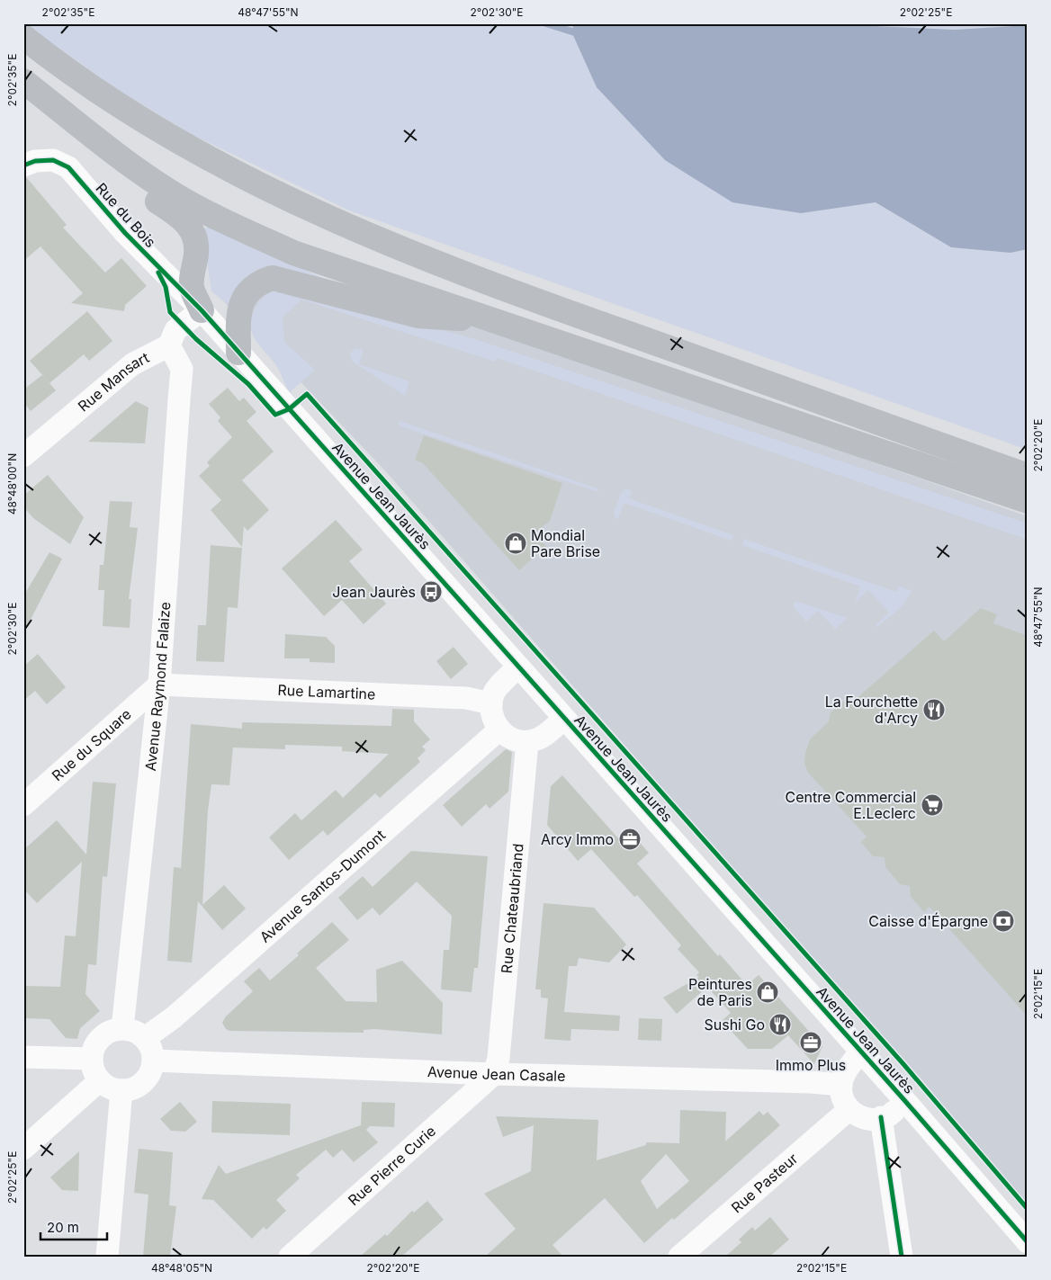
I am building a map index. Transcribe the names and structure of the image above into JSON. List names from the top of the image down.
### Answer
{
  "streets": {
    "street": [
      "Rue du Bois",
      "Rue Mansart",
      "Avenue Jean Jaurès",
      "Avenue Raymond Falaize",
      "Rue Lamartine",
      "Rue du Square",
      "Avenue Santos-Dumont",
      "Rue Chateaubriand",
      "Avenue Jean Casale",
      "Rue Pierre Curie",
      "Rue Pasteur"
    ]
  },
  "crossings": [
    ["Rue du Bois", "Avenue Jean Jaurès"],
    ["Rue Mansart", "Avenue Raymond Falaize"],
    ["Avenue Raymond Falaize", "Rue Lamartine"],
    ["Avenue Raymond Falaize", "Rue du Square"],
    ["Avenue Raymond Falaize", "Avenue Santos-Dumont"],
    ["Avenue Raymond Falaize", "Avenue Jean Casale"],
    ["Rue Lamartine", "Rue du Square"],
    ["Avenue Santos-Dumont", "Avenue Jean Casale"],
    ["Rue Chateaubriand", "Avenue Jean Casale"],
    ["Rue Chateaubriand", "Rue Pierre Curie"],
    ["Avenue Jean Casale", "Rue Pierre Curie"]
  ],
  "places": {
    "shop": ["Mondial Pare Brise", "Peintures de Paris"],
    "bus stop": ["Jean Jaurès"],
    "restaurant": ["La Fourchette d'Arcy", "Sushi Go"],
    "supermarket": ["Centre Commercial E.Leclerc"],
    "office": ["Arcy Immo", "Immo Plus"],
    "bank": ["Caisse d'Épargne"]
  },
  "scale_bar": "20 m",
  "coordinates": [
    "2°02'35\"E",
    "48°47'55\"N",
    "2°02'30\"E",
    "2°02'25\"E",
    "2°02'20\"E",
    "48°48'00\"N",
    "2°02'15\"E",
    "48°48'05\"N"
  ]
}
